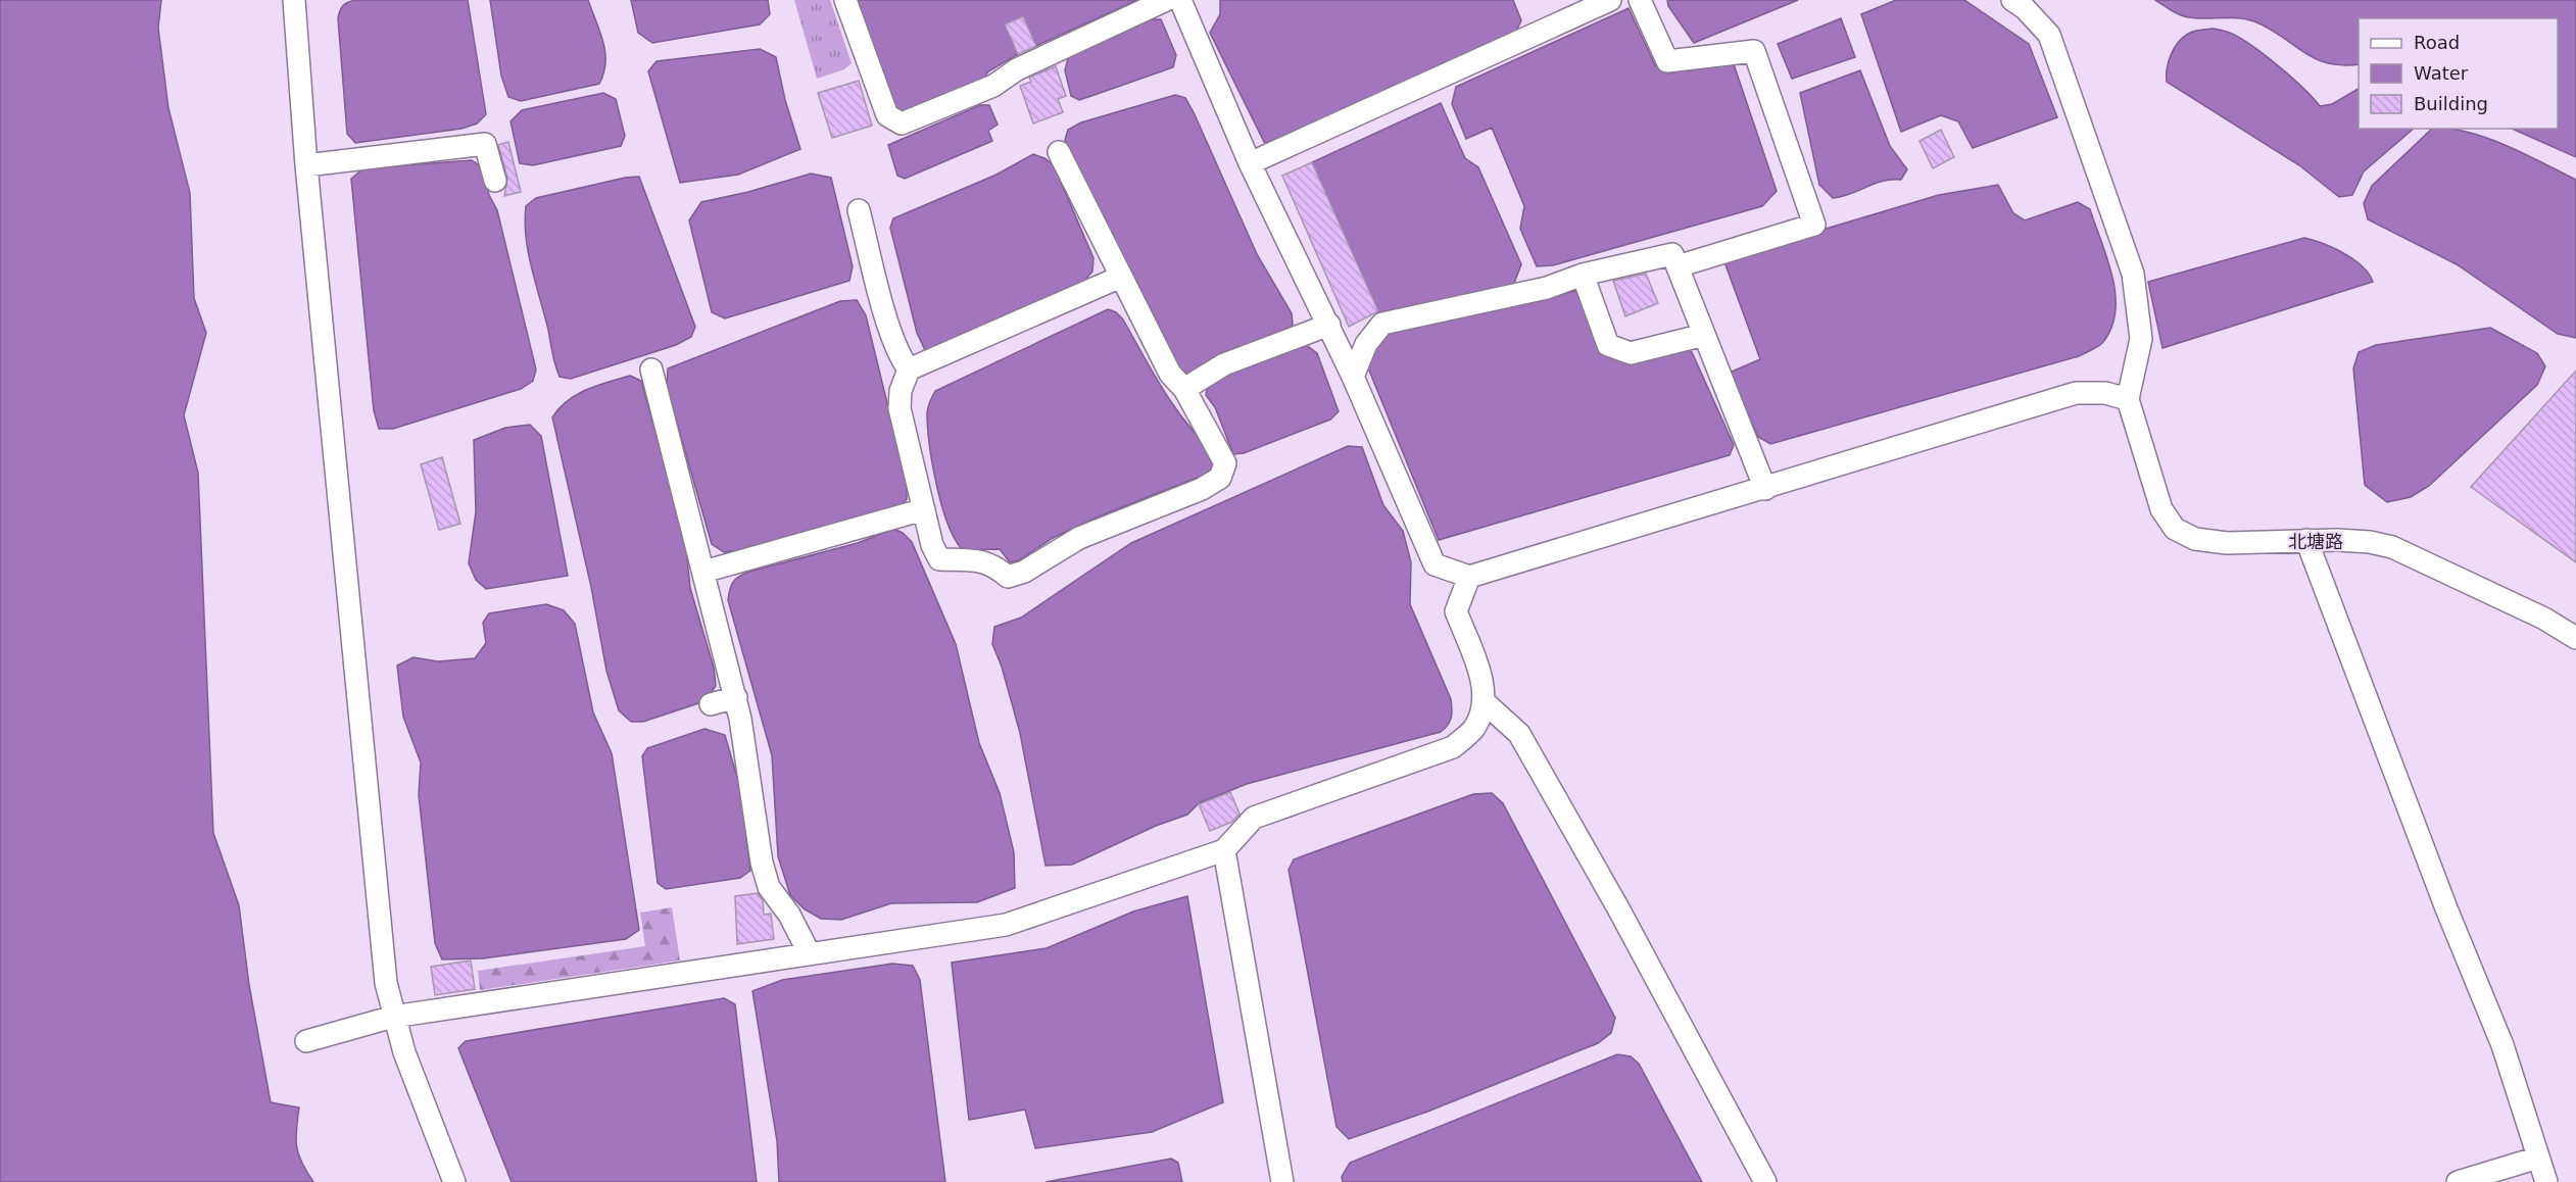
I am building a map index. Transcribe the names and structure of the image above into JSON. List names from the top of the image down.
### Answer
{
  "streets": {
    "street": ["北塘路"]
  },
  "legend": ["Road", "Water", "Building"]
}
